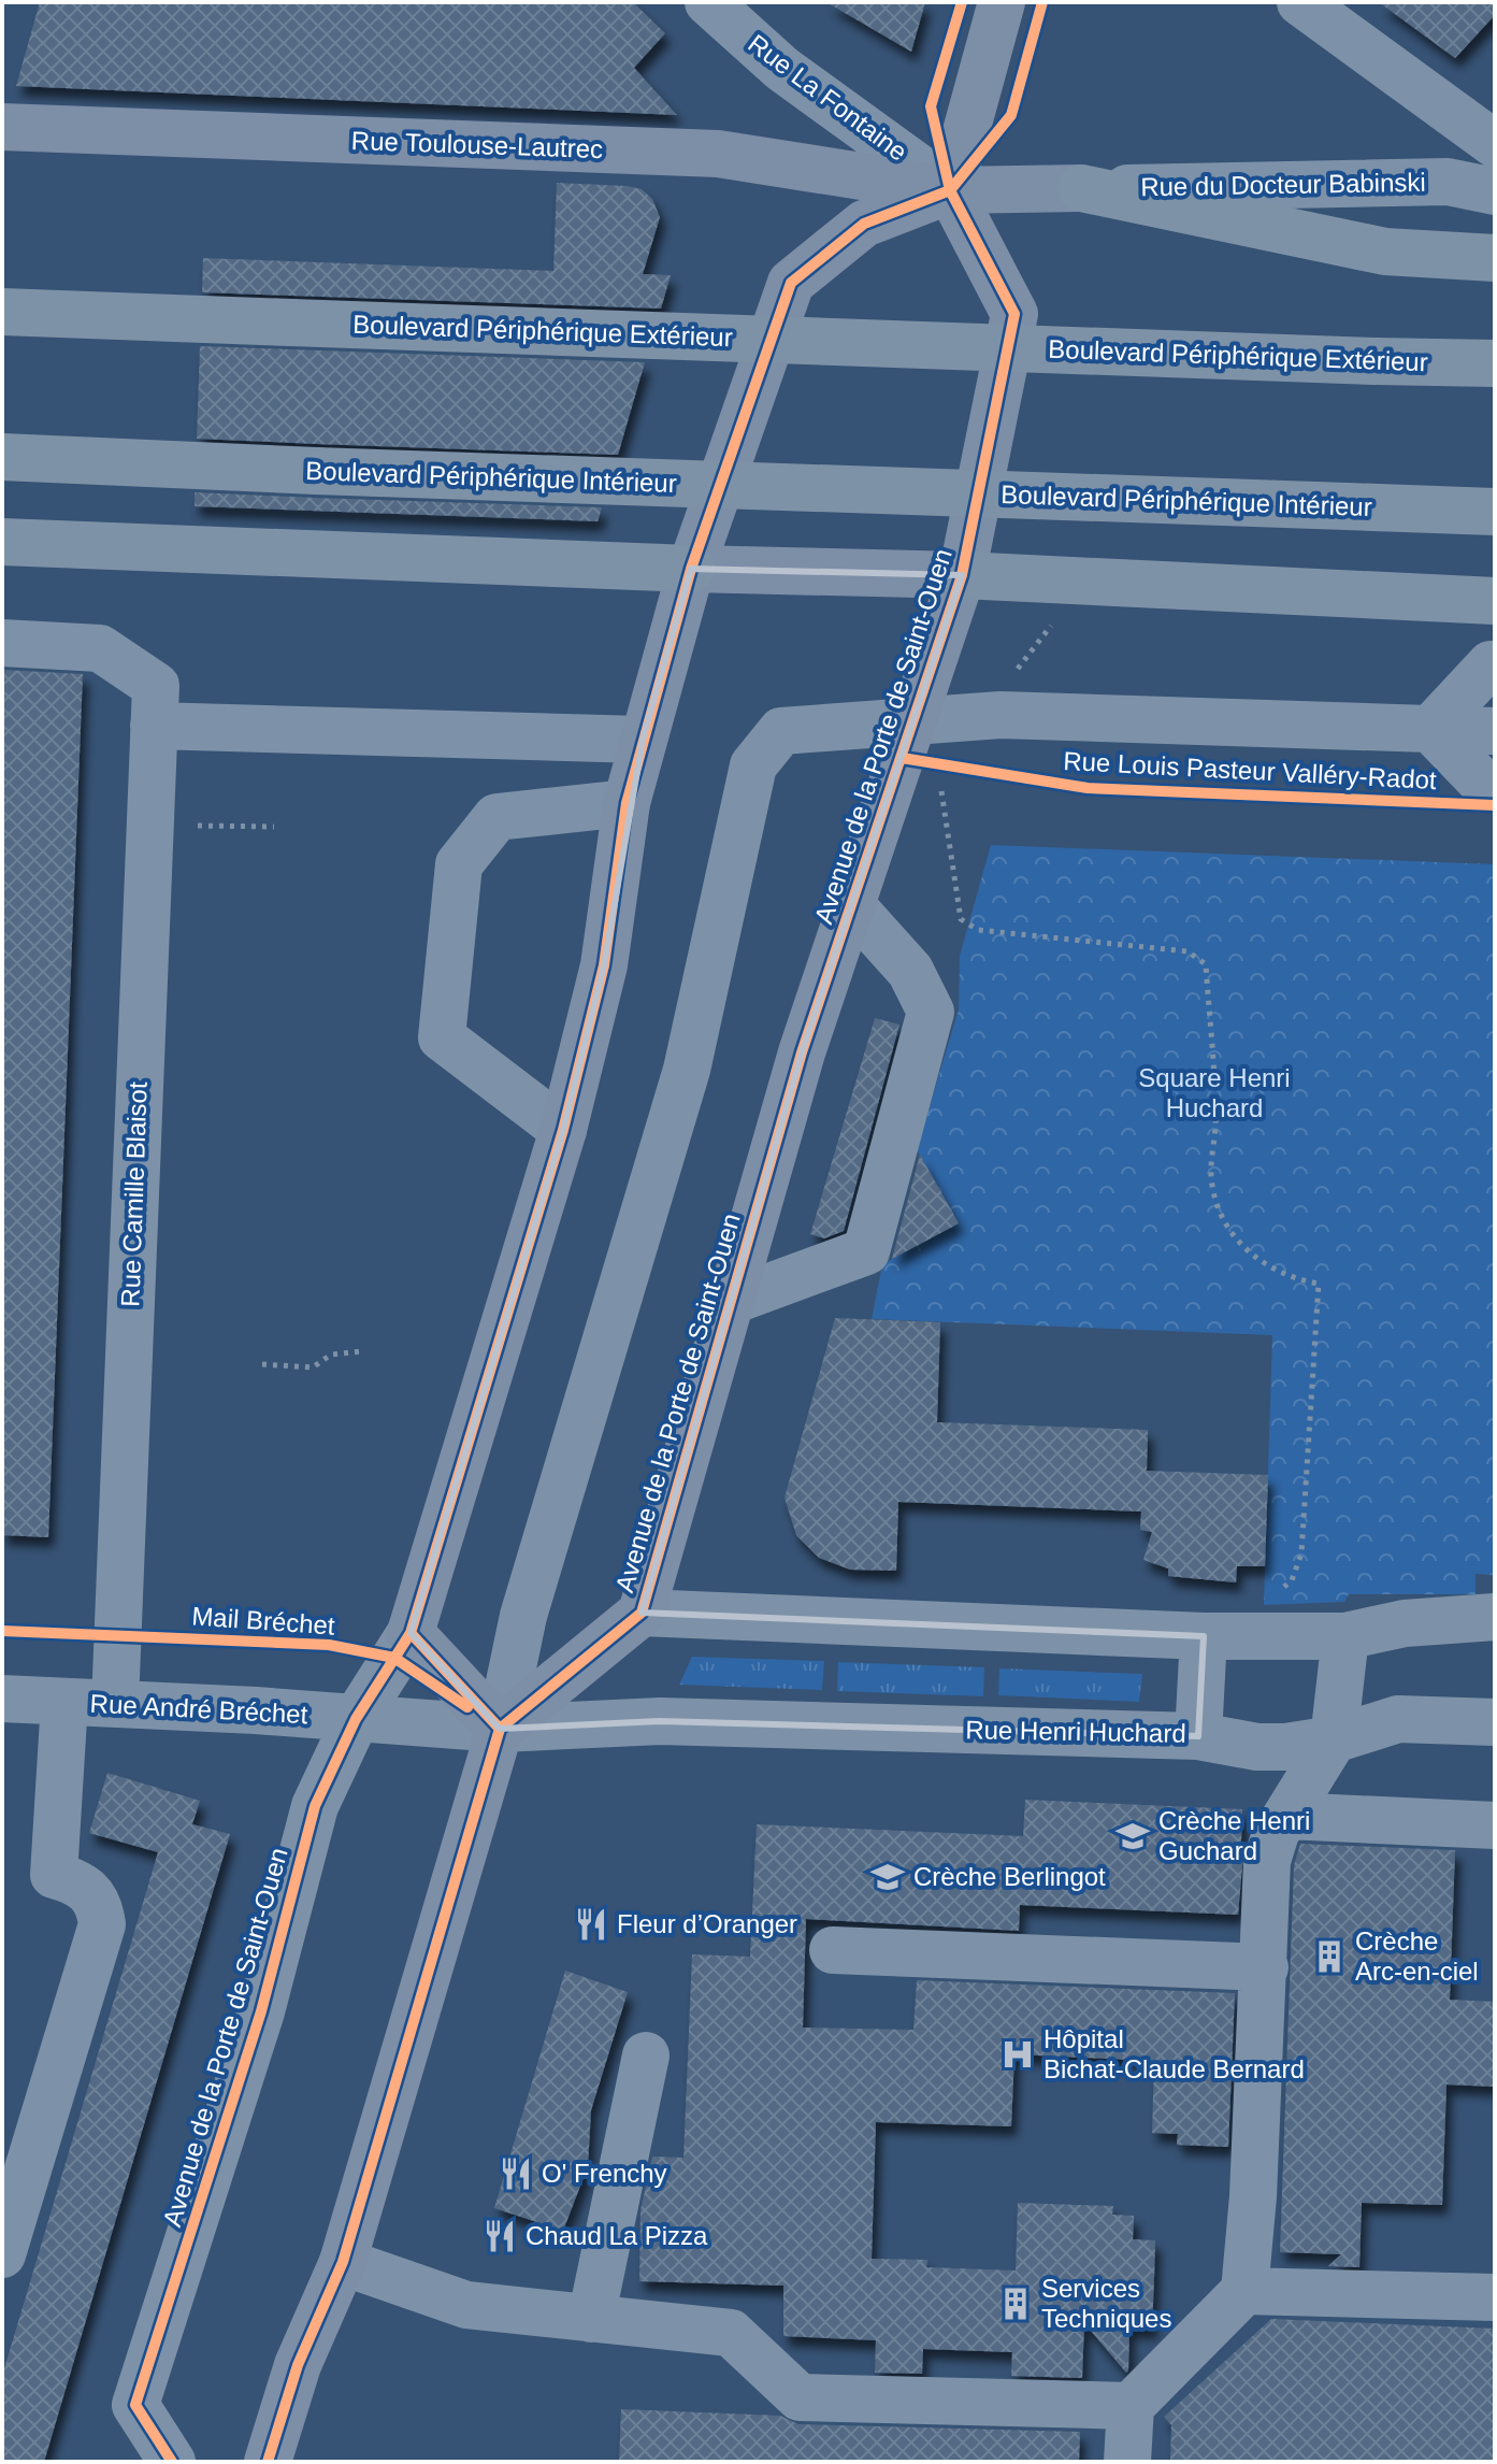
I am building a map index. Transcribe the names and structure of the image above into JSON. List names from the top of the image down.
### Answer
{
  "streets": {
    "highway": ["Boulevard Périphérique Extérieur", "Boulevard Périphérique Intérieur"],
    "main road": ["Rue Toulouse-Lautrec", "Avenue de la Porte de Saint-Ouen"],
    "street": [
      "Rue La Fontaine",
      "Rue du Docteur Babinski",
      "Rue Louis Pasteur Valléry-Radot",
      "Rue Camille Blaisot",
      "Rue André Bréchet",
      "Rue Henri Huchard"
    ],
    "cycle path": ["Mail Bréchet"]
  },
  "crossings": [
    ["Rue La Fontaine", "Rue Toulouse-Lautrec"],
    ["Rue La Fontaine", "Avenue de la Porte de Saint-Ouen"],
    ["Rue Toulouse-Lautrec", "Avenue de la Porte de Saint-Ouen"],
    ["Avenue de la Porte de Saint-Ouen", "Rue Louis Pasteur Valléry-Radot"],
    ["Avenue de la Porte de Saint-Ouen", "Rue André Bréchet"],
    ["Avenue de la Porte de Saint-Ouen", "Rue Henri Huchard"],
    ["Rue Louis Pasteur Valléry-Radot", "Rue André Bréchet"],
    ["Rue Louis Pasteur Valléry-Radot", "Rue Henri Huchard"],
    ["Rue Camille Blaisot", "Rue André Bréchet"],
    ["Rue André Bréchet", "Rue Henri Huchard"]
  ],
  "parks": ["Square Henri Huchard"],
  "places": {
    "school or university": ["Crèche Henri Guchard", "Crèche Berlingot"],
    "restaurant": ["Fleur d’Oranger", "O' Frenchy", "Chaud La Pizza"],
    "building": ["Crèche Arc-en-ciel", "Services Techniques"],
    "hospital": ["Hôpital Bichat-Claude Bernard"]
  }
}
